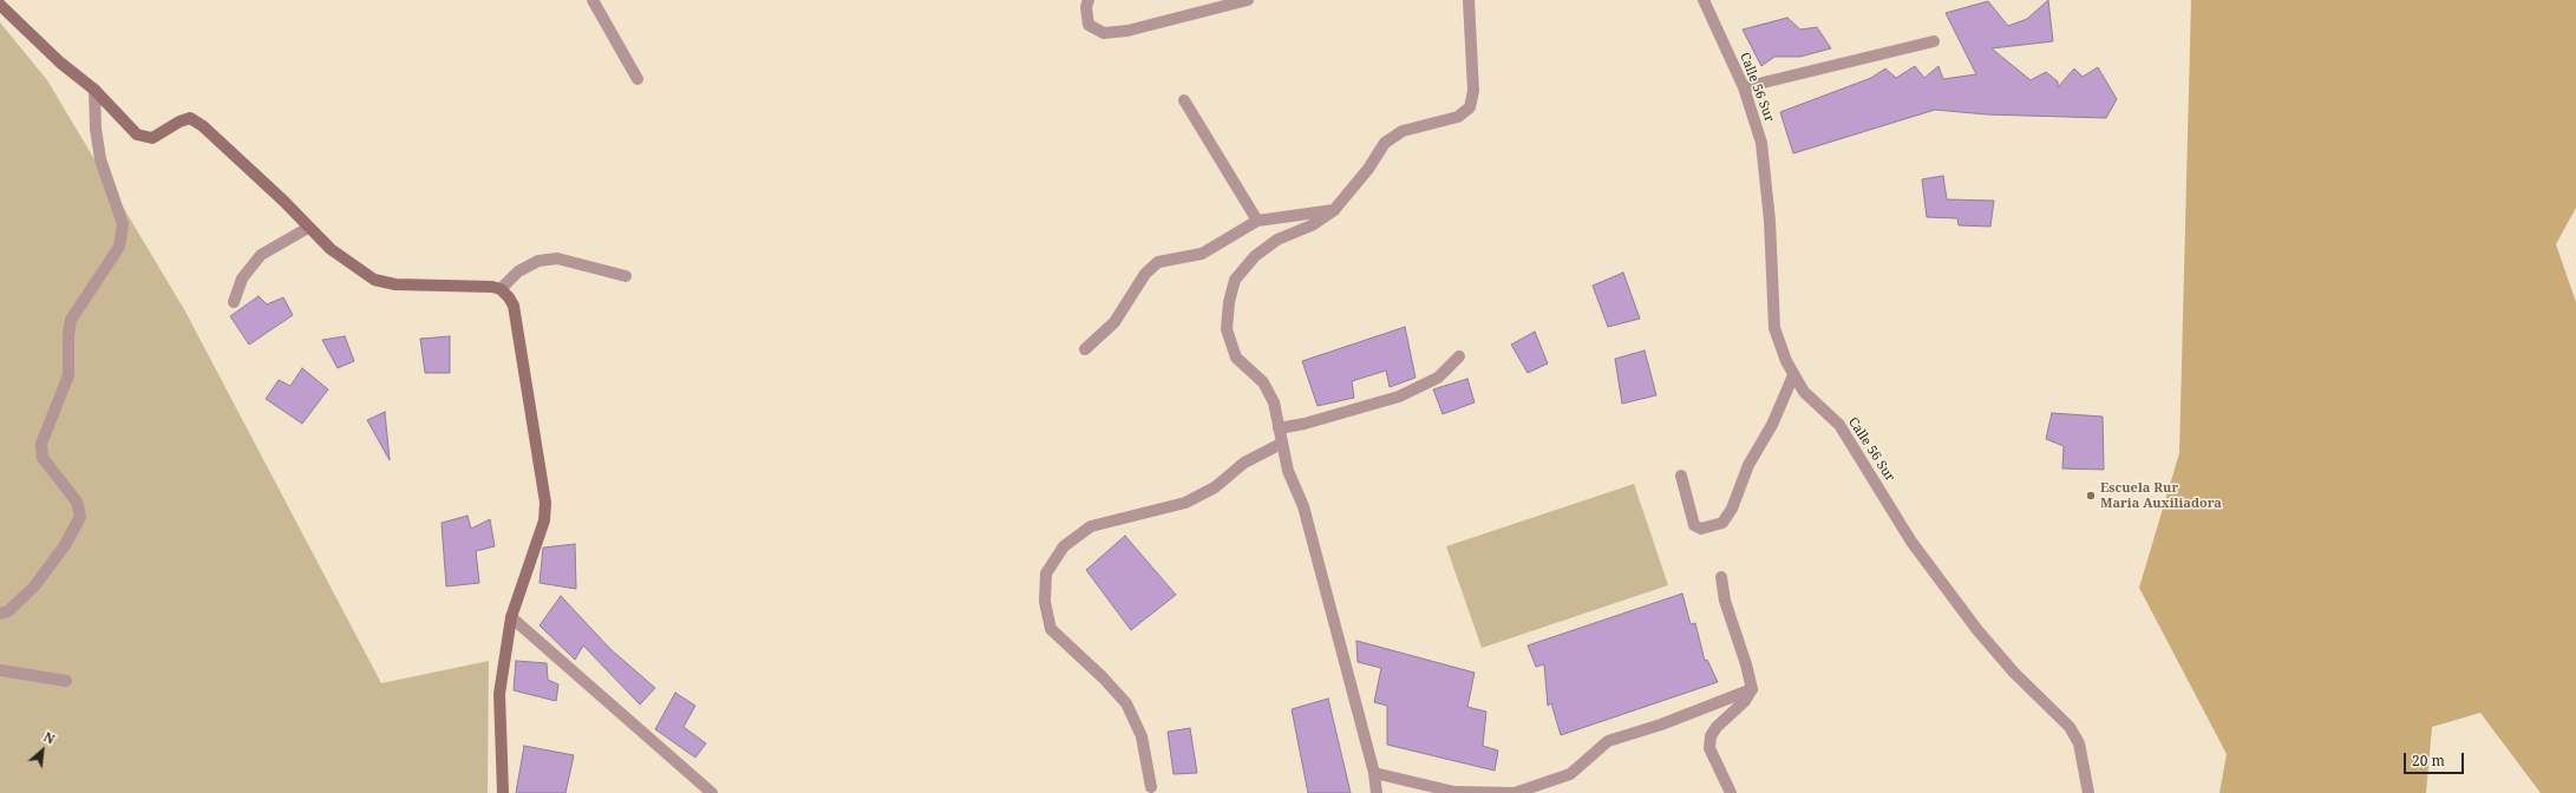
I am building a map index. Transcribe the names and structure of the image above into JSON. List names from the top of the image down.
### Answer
{
  "streets": {
    "street": ["Calle 56 Sur"]
  },
  "places": ["Escuela Rur Maria Auxiliadora"],
  "scale_bar": "20 m",
  "north": "top right"
}
